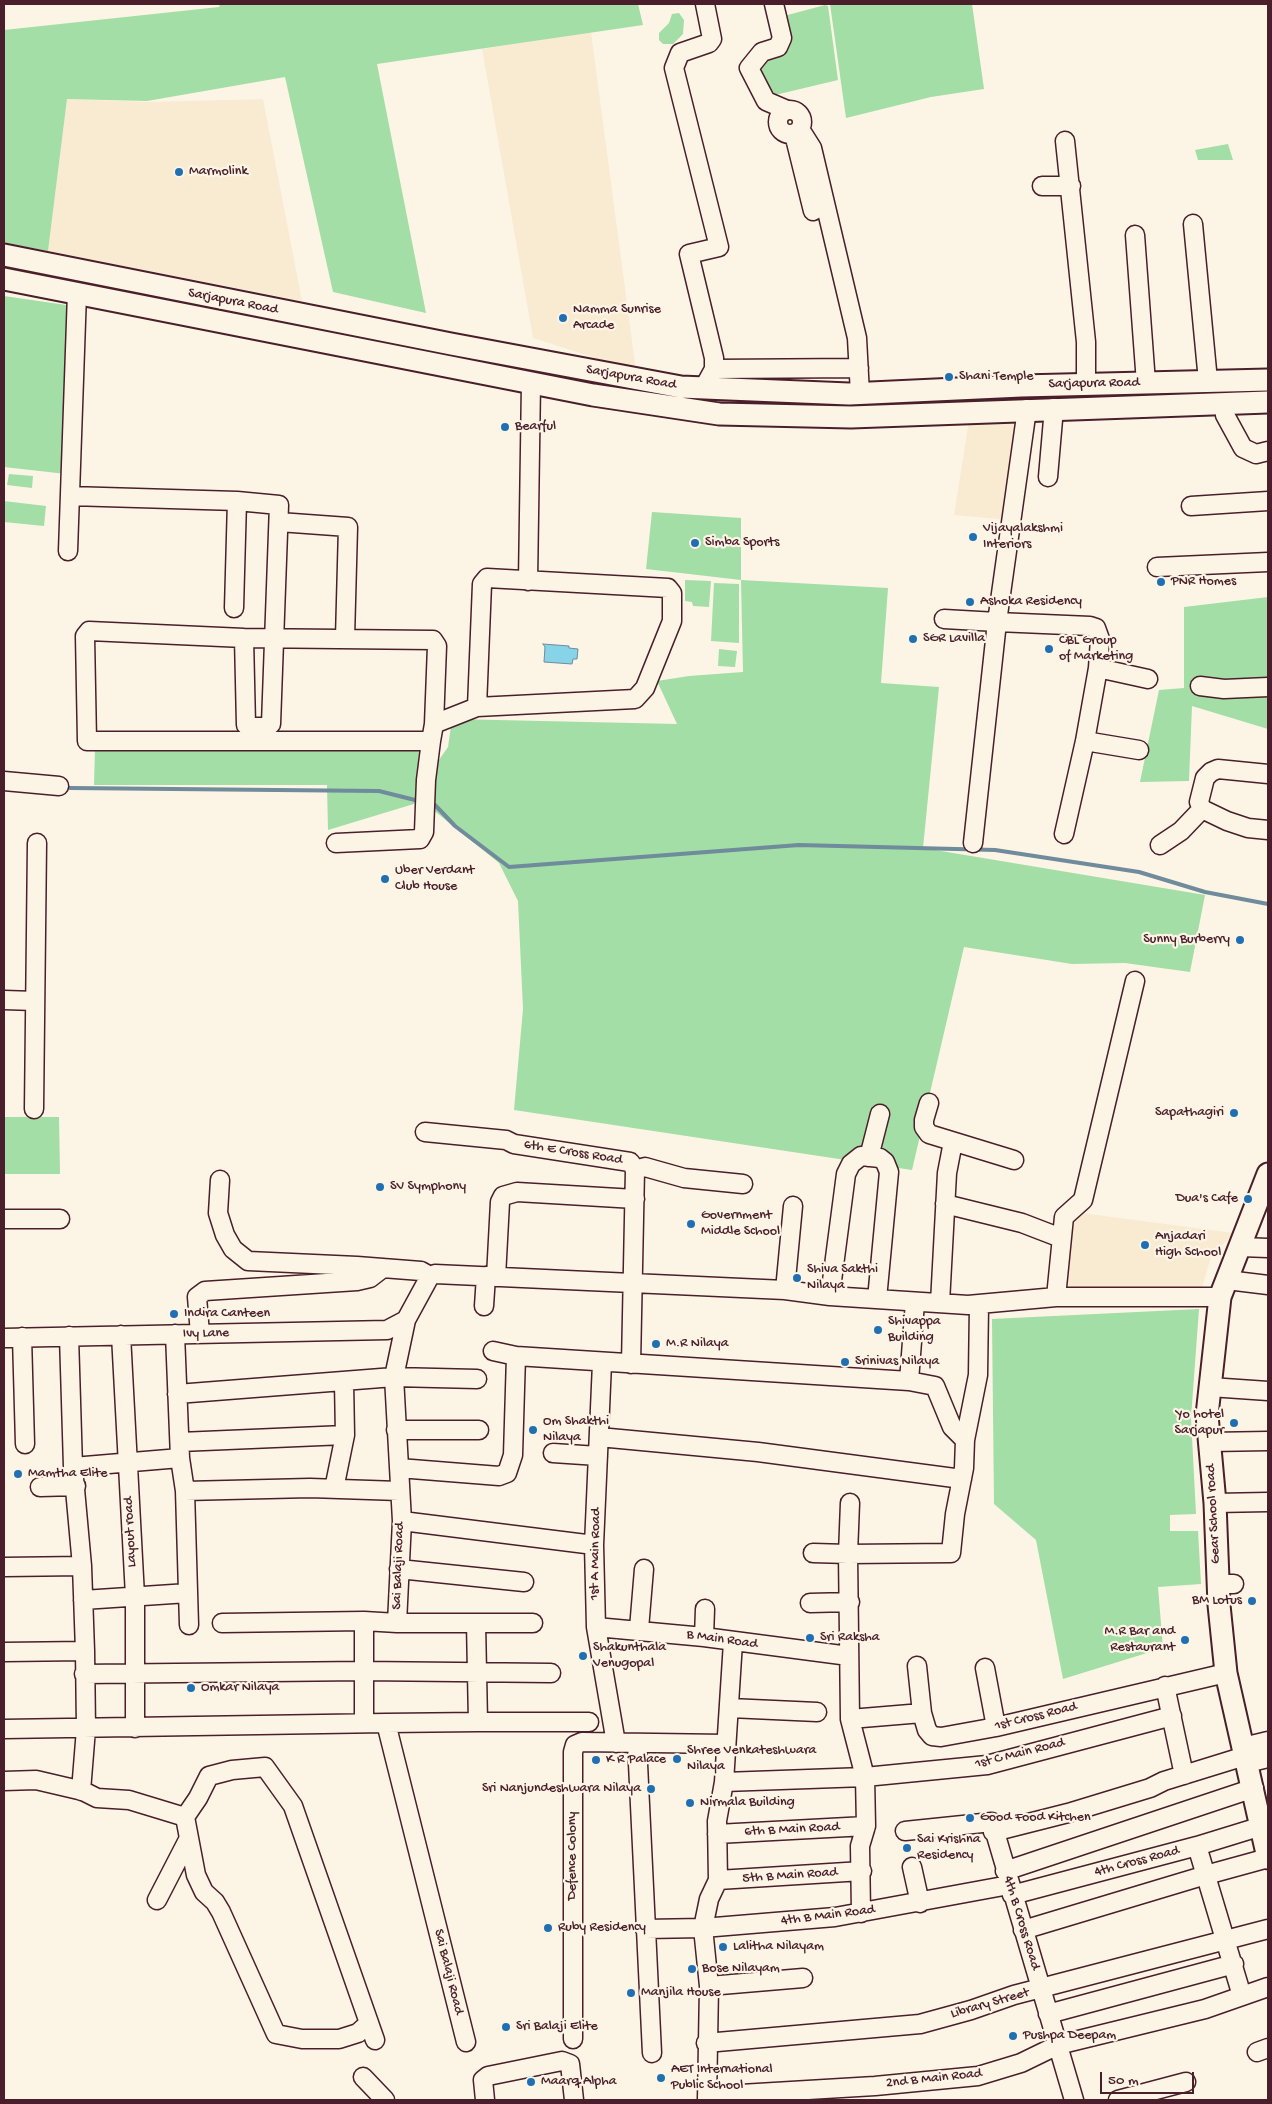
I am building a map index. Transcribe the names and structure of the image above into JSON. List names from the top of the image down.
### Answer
{
  "streets": {
    "main road": ["Sarjapura Road", "Gear School road"],
    "street": [
      "6th E Cross Road",
      "Ivy Lane",
      "Layout road",
      "1st A Main Road",
      "Sai Balaji Road",
      "B Main Road",
      "1st Cross Road",
      "1st C Main Road",
      "6th B Main Road",
      "Defence Colony",
      "4th Cross Road",
      "5th B Main Road",
      "4th B Main Road",
      "4th B Cross Road",
      "Library Street",
      "2nd B Main Road"
    ]
  },
  "crossings": [
    ["Ivy Lane", "Layout road"],
    ["Ivy Lane", "Sai Balaji Road"],
    ["Gear School road", "1st Cross Road"],
    ["Gear School road", "4th Cross Road"],
    ["1st A Main Road", "B Main Road"],
    ["1st A Main Road", "Defence Colony"],
    ["4th Cross Road", "4th B Main Road"],
    ["4th Cross Road", "4th B Cross Road"],
    ["4th B Main Road", "4th B Cross Road"],
    ["4th B Cross Road", "Library Street"],
    ["4th B Cross Road", "2nd B Main Road"]
  ],
  "places": [
    "Marmolink",
    "Namma Sunrise Arcade",
    "Shani Temple",
    "Bearful",
    "Vijayalakshmi Interiors",
    "Simba Sports",
    "PNR Homes",
    "Ashoka Residency",
    "SGR Lavilla",
    "CBL Group of Marketing",
    "Uber Verdant Club House",
    "Sunny Burberry",
    "Sapathagiri",
    "SV Symphony",
    "Dua's Cafe",
    "Government Middle School",
    "Anjadari High School",
    "Shiva Sakthi Nilaya",
    "Indira Canteen",
    "Shivappa Building",
    "M.R Nilaya",
    "Srinivas Nilaya",
    "Yo hotel Sarjapur",
    "Om Shakthi Nilaya",
    "Mamtha Elite",
    "BM Lotus",
    "Sri Raksha",
    "M.R Bar and Restaurant",
    "Shakunthala Venugopal",
    "Omkar Nilaya",
    "Shree Venkateshwara Nilaya",
    "K R Palace",
    "Sri Nanjundeshwara Nilaya",
    "Nirmala Building",
    "Good Food Kitchen",
    "Sai Krishna Residency",
    "Ruby Residency",
    "Lalitha Nilayam",
    "Bose Nilayam",
    "Manjila House",
    "Sri Balaji Elite",
    "Pushpa Deepam",
    "AET International Public School",
    "Maarq Alpha"
  ],
  "scale_bar": "50 m"
}
